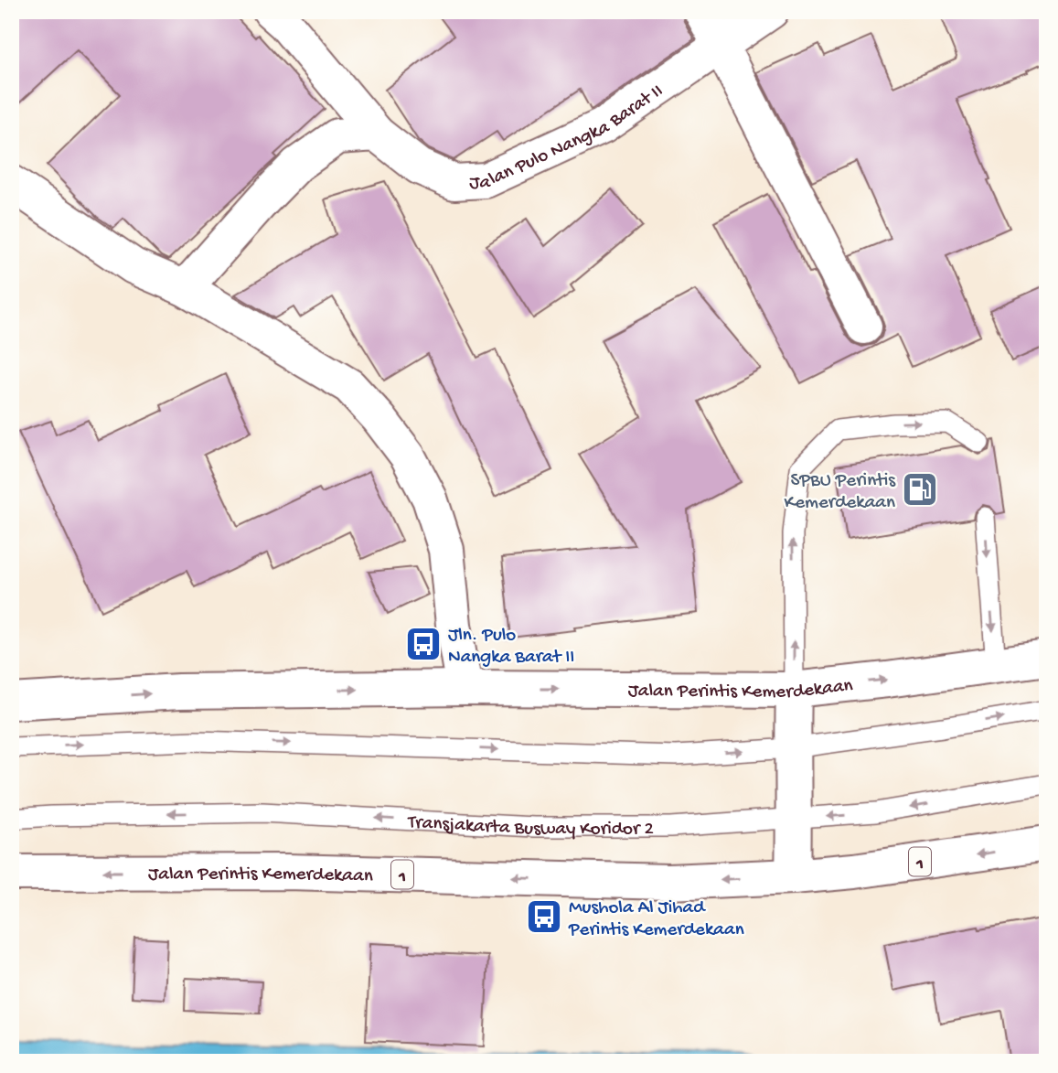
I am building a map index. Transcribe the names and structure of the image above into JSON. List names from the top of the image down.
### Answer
{
  "streets": {
    "main road": ["Jalan Pulo Nangka Barat II", "Jalan Perintis Kemerdekaan", "1"],
    "lane": ["Transjakarta Busway Koridor 2"]
  },
  "places": {
    "fuel station": ["SPBU Perintis Kemerdekaan"],
    "bus stop": ["Jln. Pulo Nangka Barat II", "Mushola Al Jihad Perintis Kemerdekaan"]
  }
}
